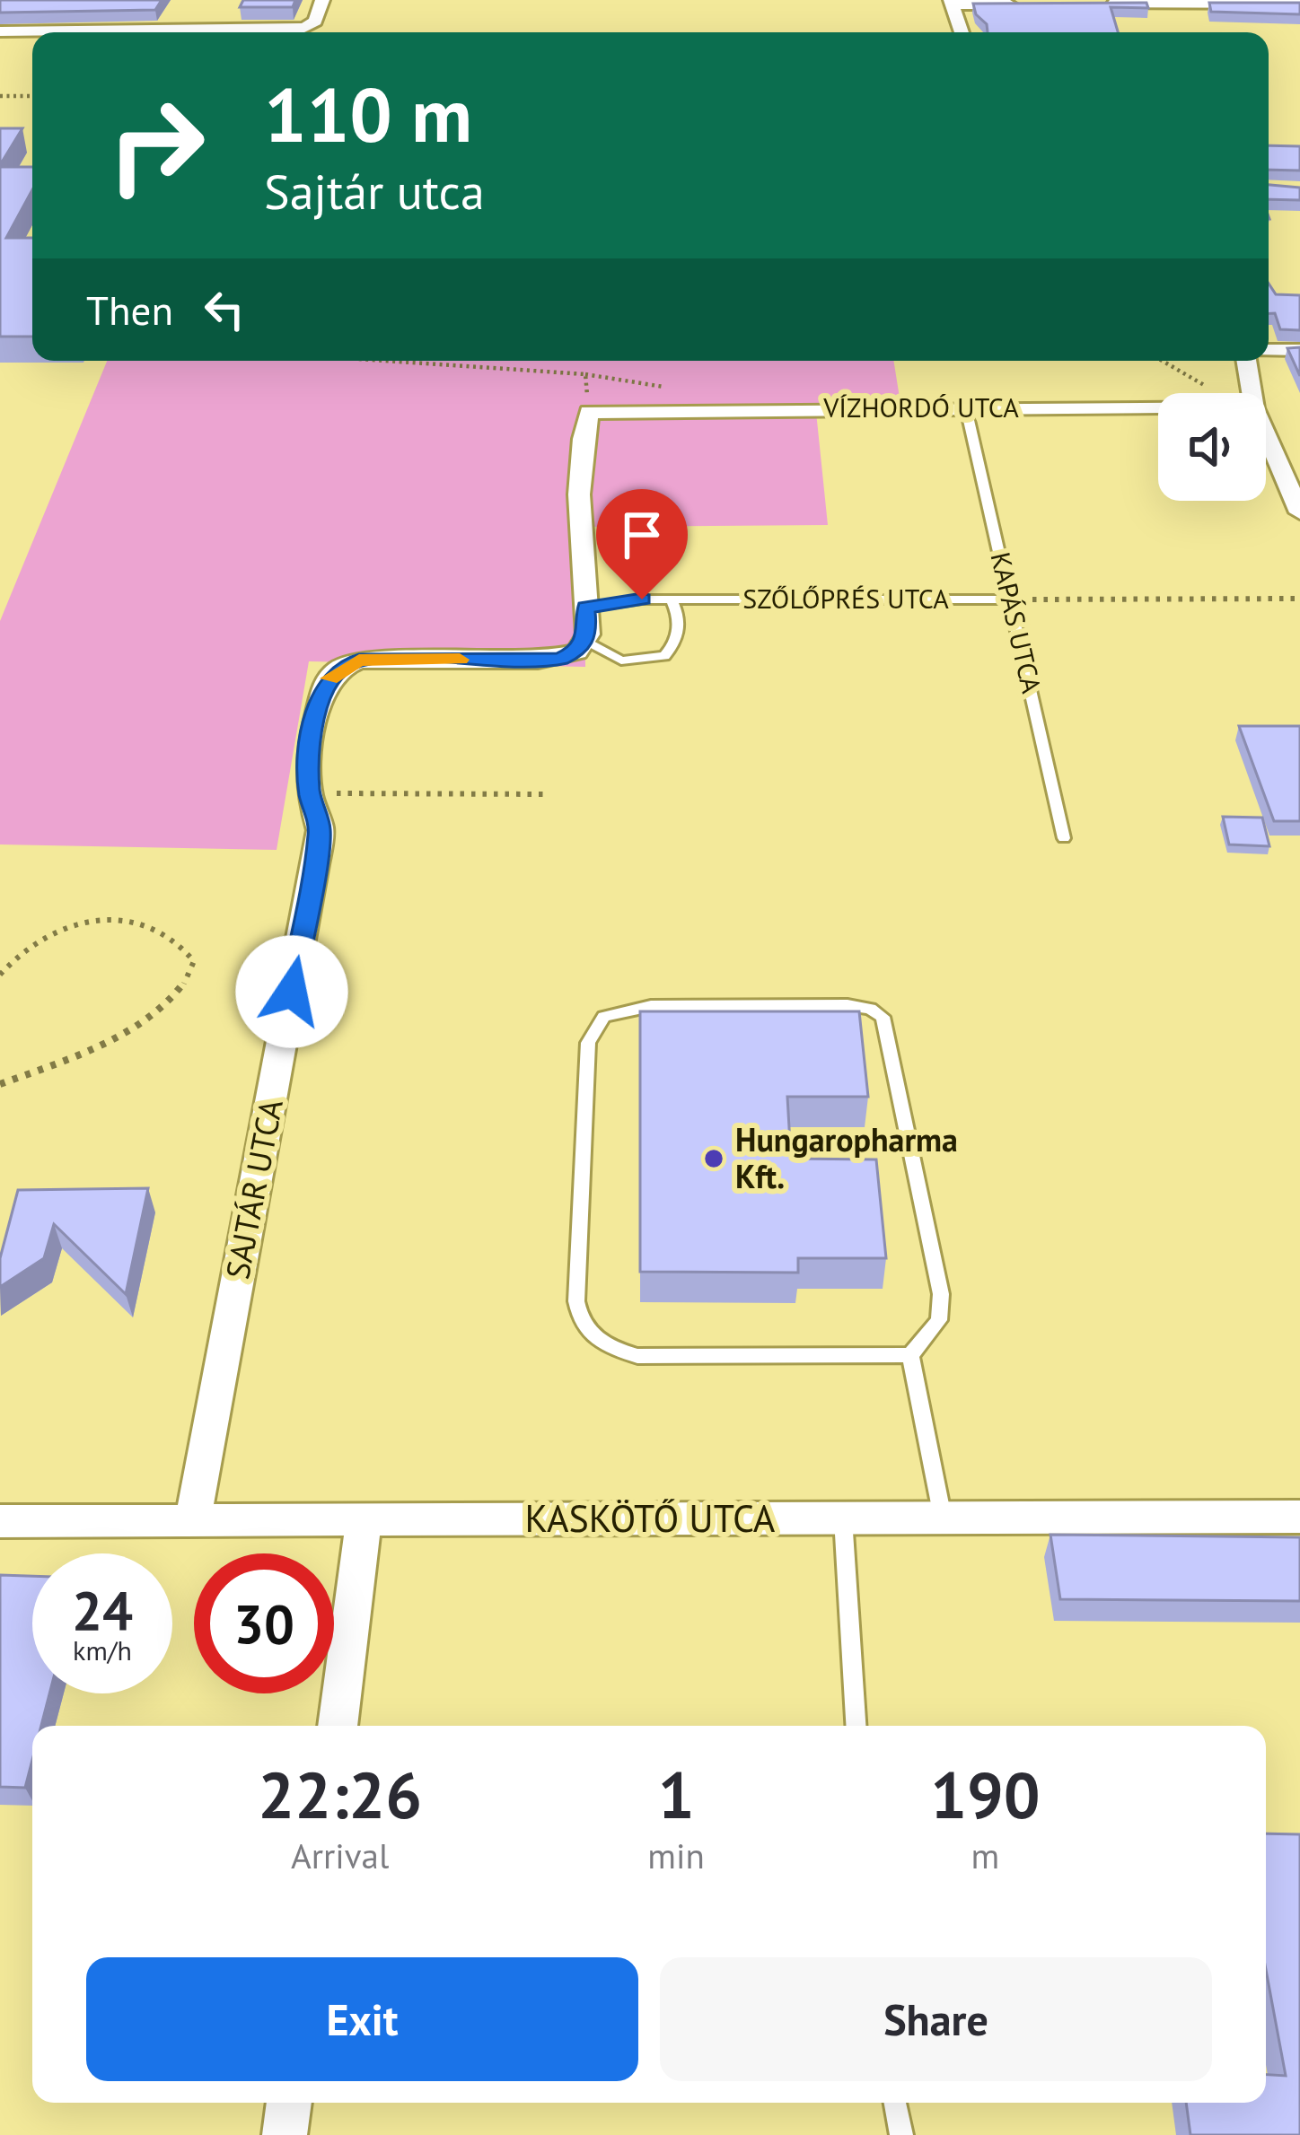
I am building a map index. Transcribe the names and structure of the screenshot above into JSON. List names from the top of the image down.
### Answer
{
  "streets": {
    "street": ["VÍZHORDÓ UTCA", "SAJTÁR UTCA", "KASKÖTŐ UTCA"],
    "lane": ["SZŐLŐPRÉS UTCA", "KAPÁS UTCA"]
  },
  "crossings": [
    ["VÍZHORDÓ UTCA", "KAPÁS UTCA"],
    ["SZŐLŐPRÉS UTCA", "KAPÁS UTCA"],
    ["SAJTÁR UTCA", "KASKÖTŐ UTCA"]
  ],
  "places": ["Hungaropharma Kft."],
  "page": {
    "turn": ["110 m", "Sajtár utca"],
    "then": "Then",
    "speed": "24 km/h",
    "limit": "30",
    "eta": [
      "22:26",
      "Arrival",
      "1",
      "min",
      "190",
      "m"
    ],
    "buttons": ["Exit", "Share"]
  }
}
